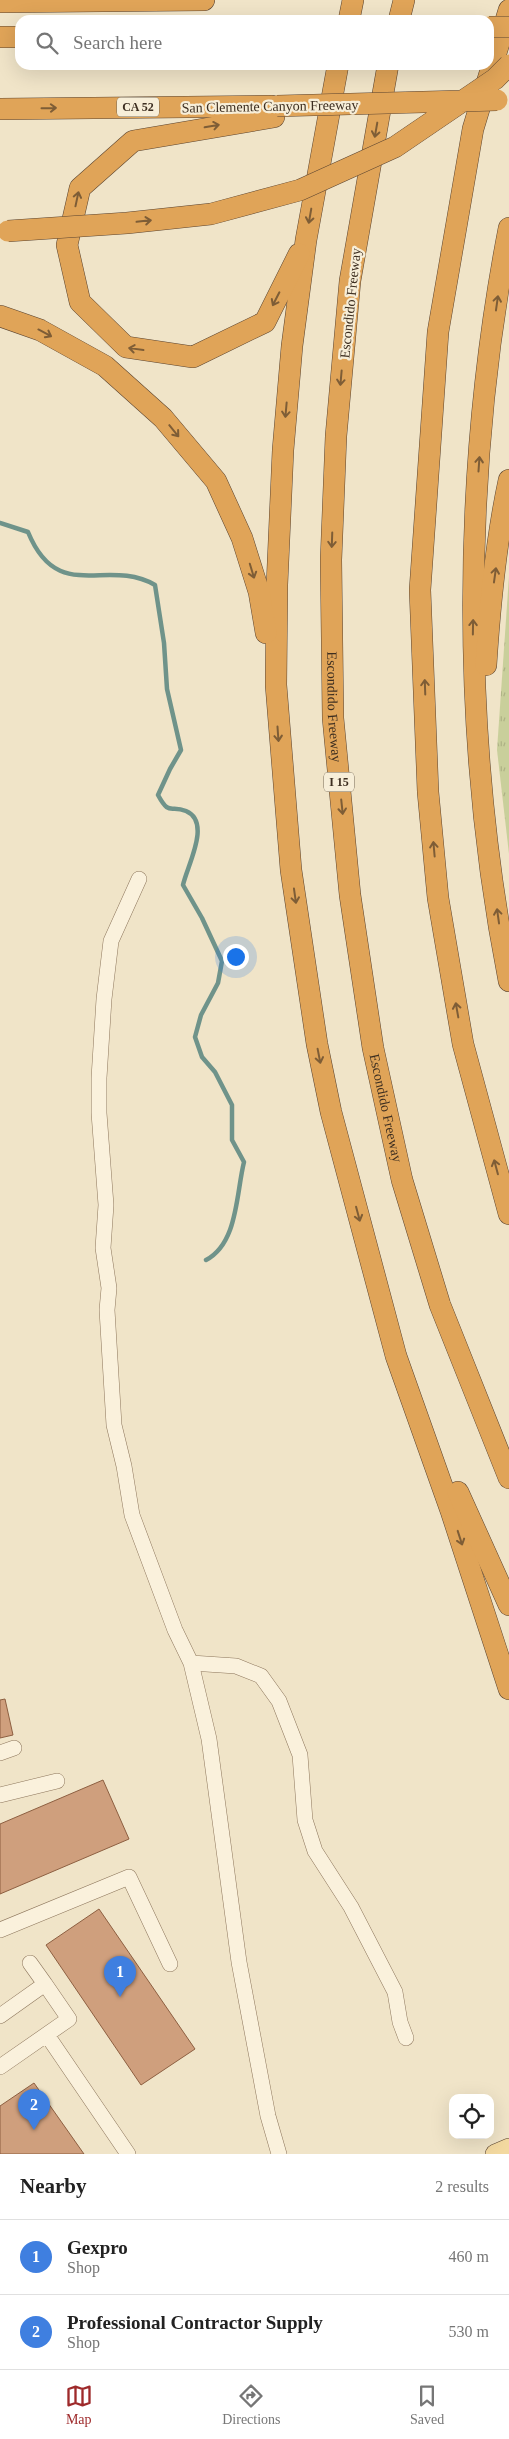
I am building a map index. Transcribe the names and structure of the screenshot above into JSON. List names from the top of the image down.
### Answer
{
  "streets": {
    "highway": [
      "San Clemente Canyon Freeway",
      "CA 52",
      "Escondido Freeway",
      "I 15"
    ]
  },
  "page": {
    "search": "Search here",
    "pins": ["1", "2"],
    "heading": ["Nearby", "2 results"],
    "list": [
      {
        "mark": "1",
        "name": "Gexpro",
        "note": "Shop",
        "value": "460 m"
      },
      {
        "mark": "2",
        "name": "Professional Contractor Supply",
        "note": "Shop",
        "value": "530 m"
      }
    ],
    "nav": ["Map", "Directions", "Saved"]
  }
}
